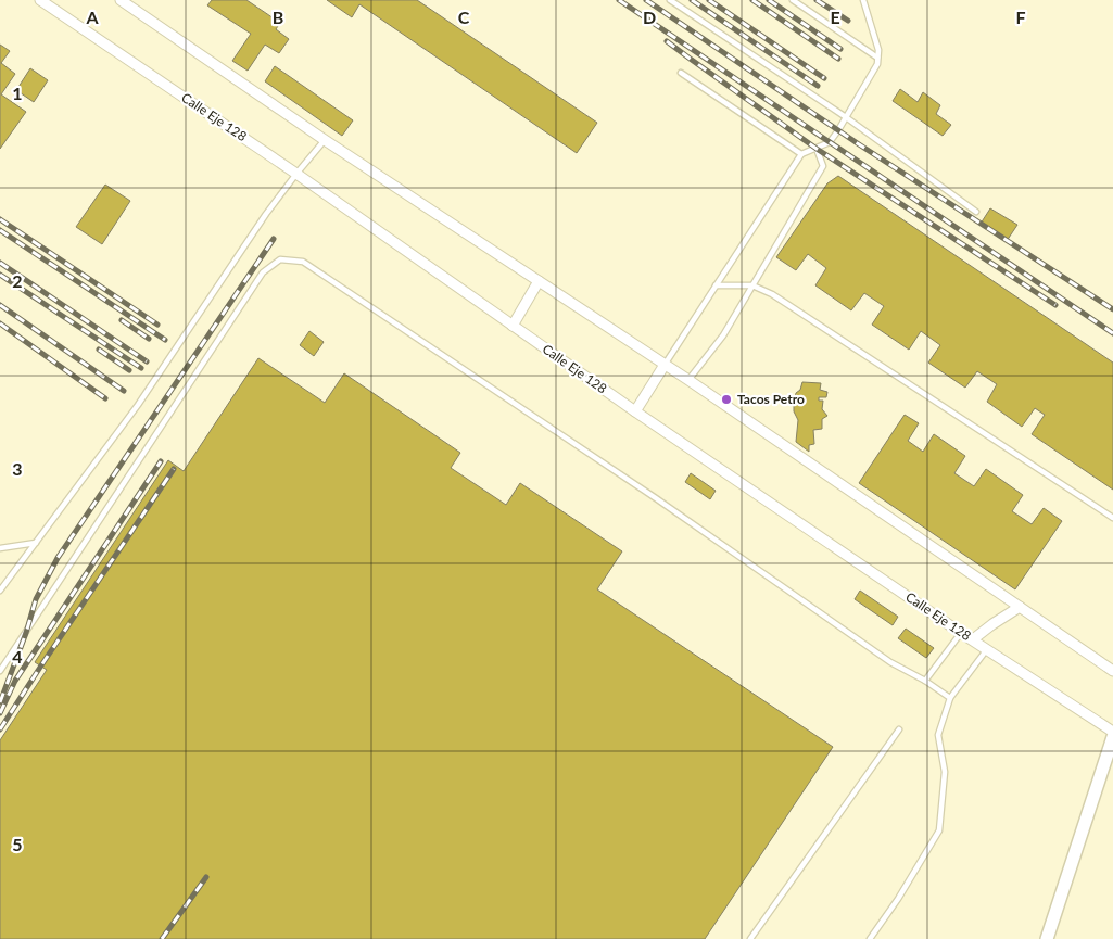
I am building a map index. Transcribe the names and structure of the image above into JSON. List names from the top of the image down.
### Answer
{
  "streets": {
    "street": ["Calle Eje 128"]
  },
  "places": ["Tacos Petro"],
  "grid": {
    "columns": [
      "A",
      "B",
      "C",
      "D",
      "E",
      "F"
    ],
    "rows": [
      "1",
      "2",
      "3",
      "4",
      "5"
    ]
  }
}
